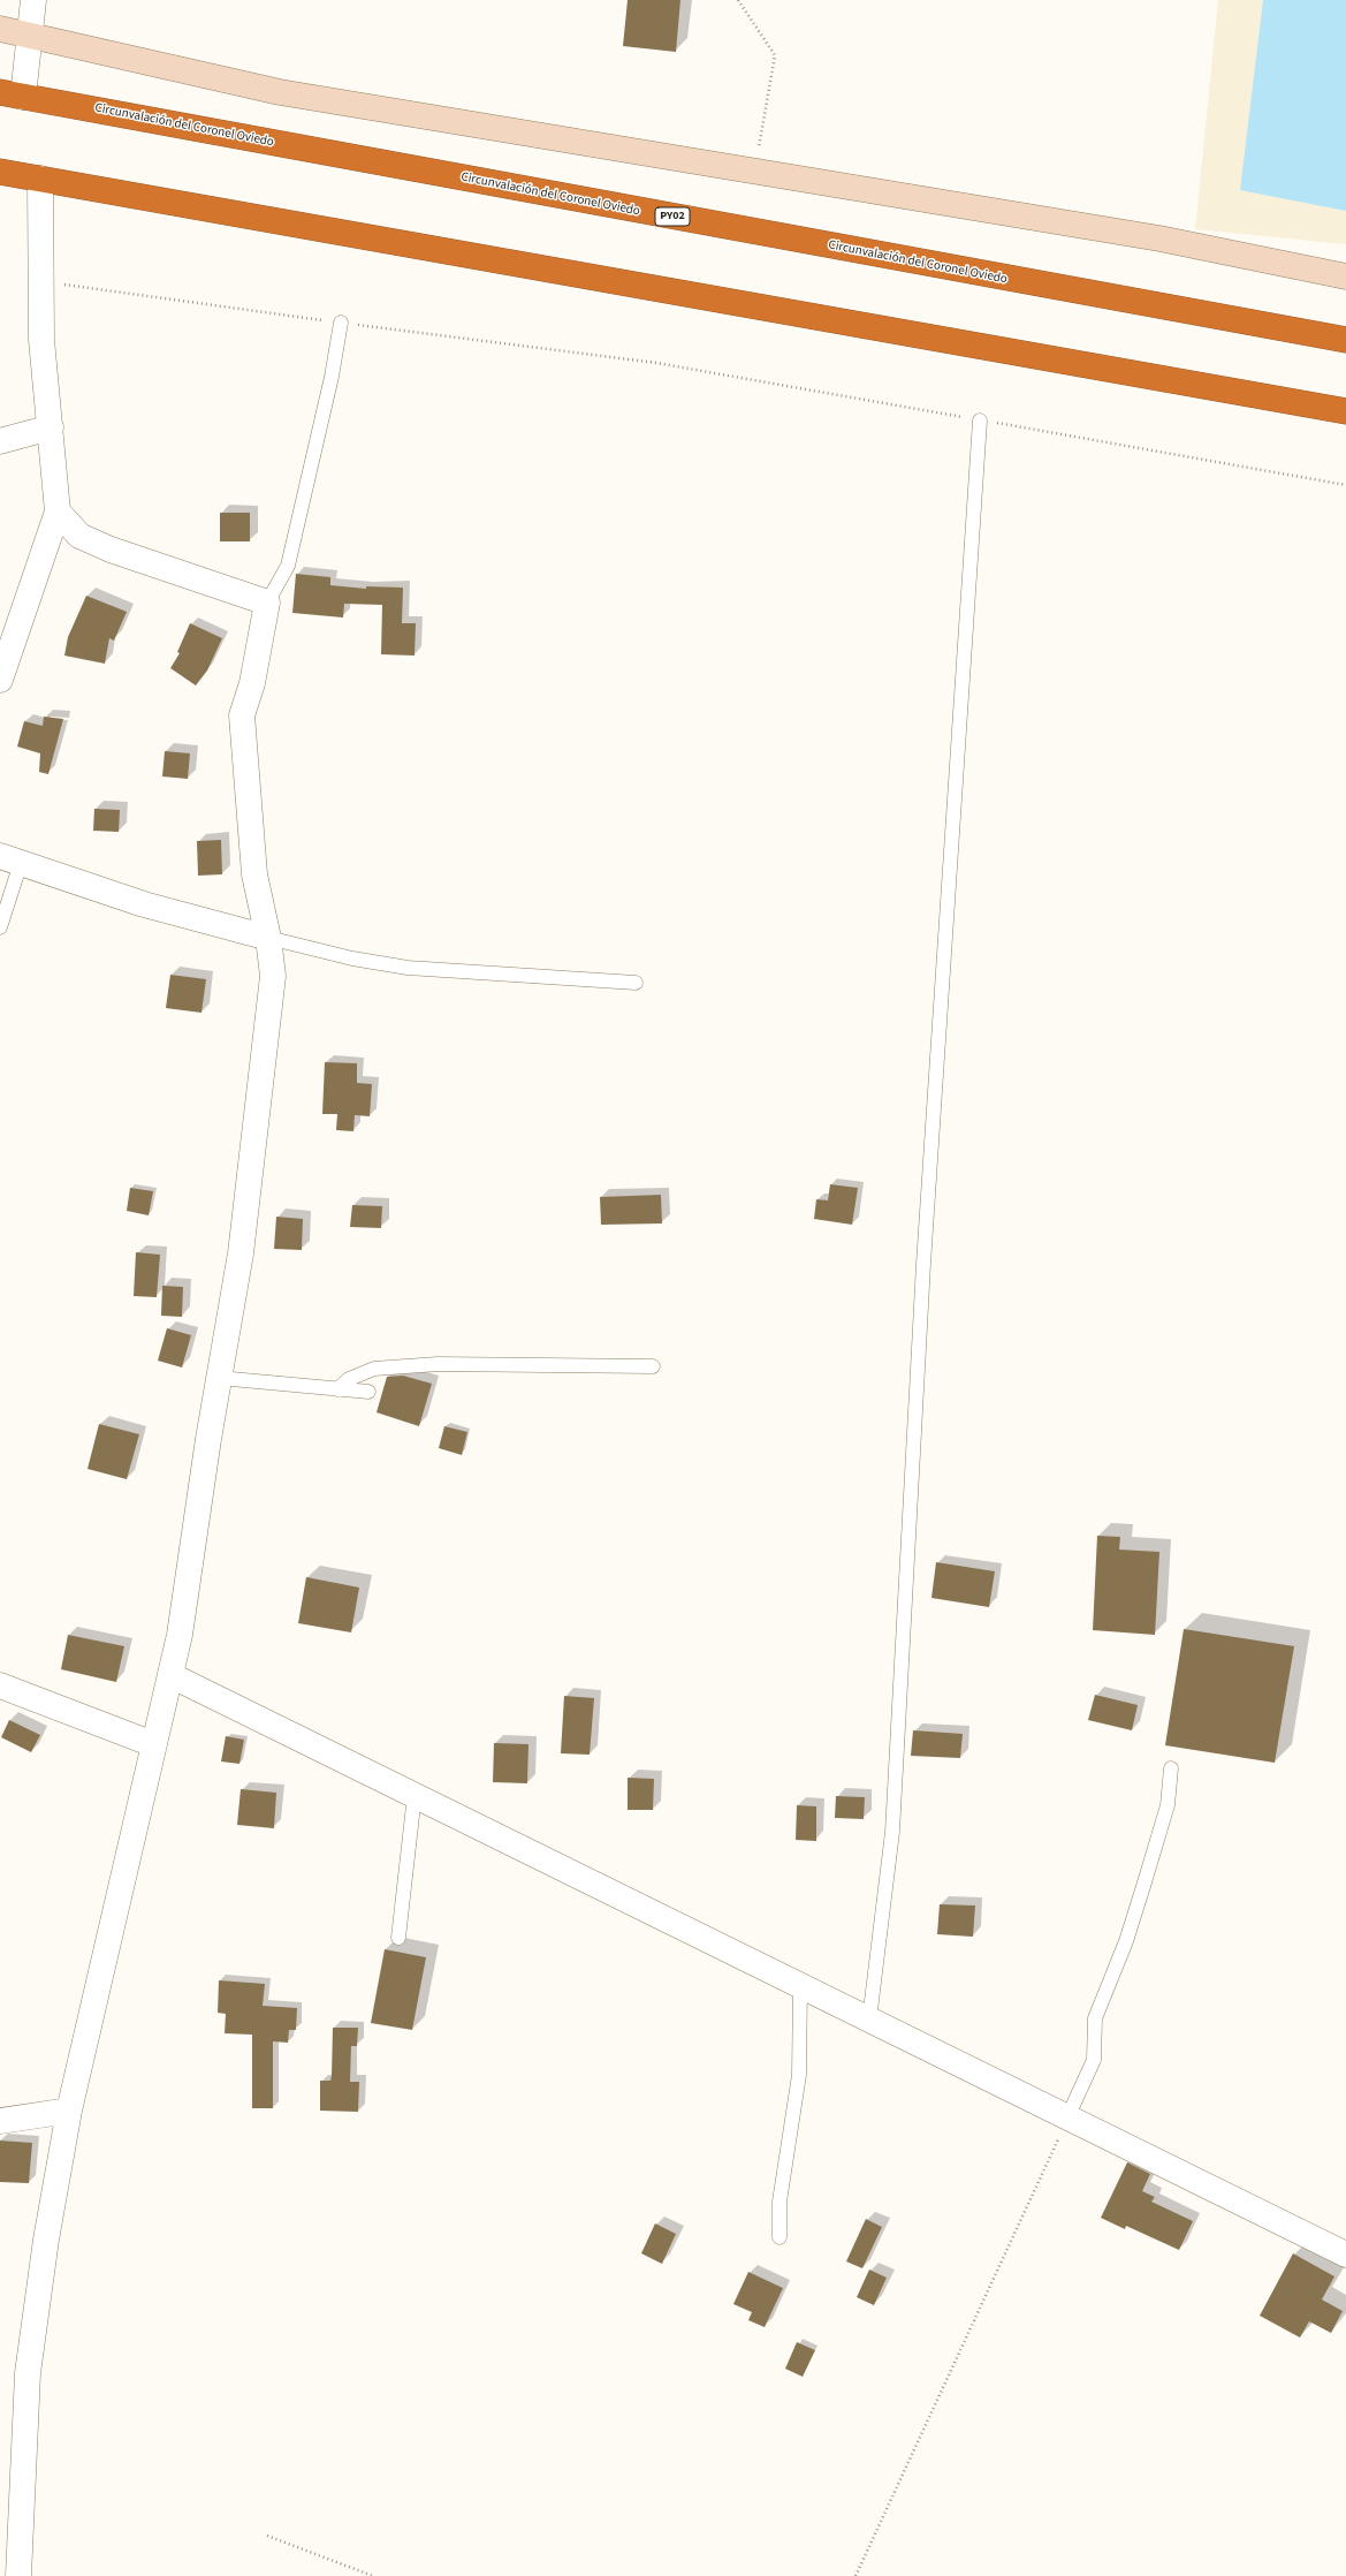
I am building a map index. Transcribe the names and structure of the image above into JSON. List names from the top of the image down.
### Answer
{
  "streets": {
    "highway": ["Circunvalación del Coronel Oviedo", "PY02"]
  }
}
